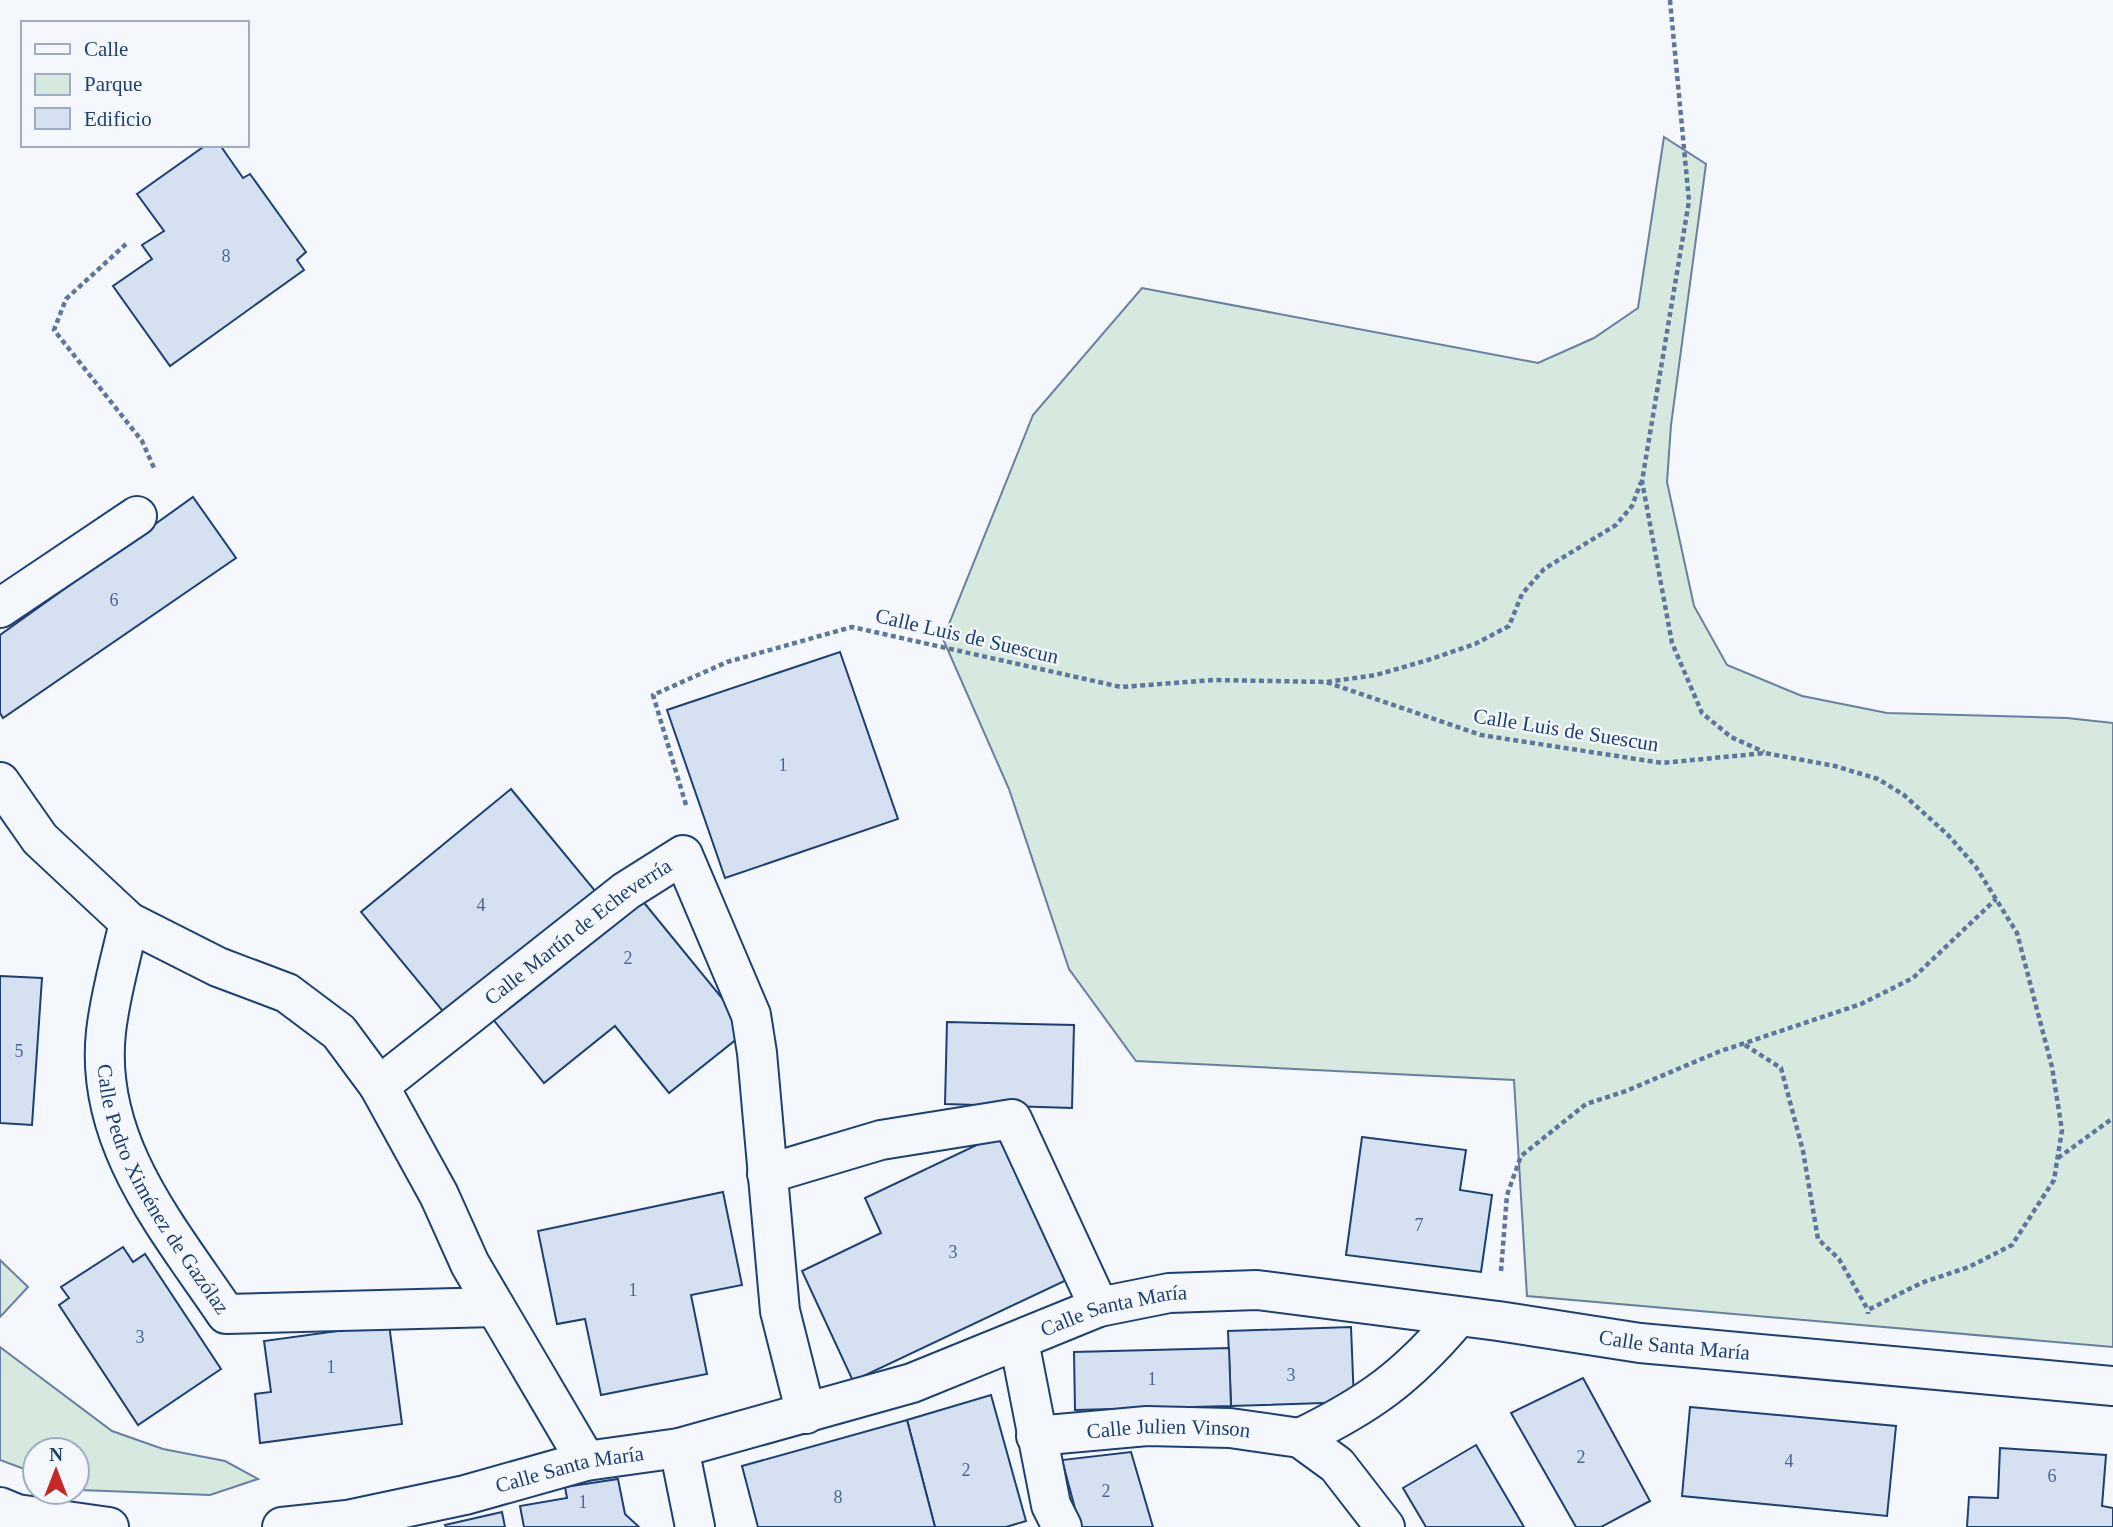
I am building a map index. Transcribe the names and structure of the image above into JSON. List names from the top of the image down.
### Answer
{
  "streets": {
    "street": [
      "Calle Martín de Echeverría",
      "Calle Pedro Ximénez de Gazólaz",
      "Calle Santa María",
      "Calle Julien Vinson"
    ],
    "path": ["Calle Luis de Suescun"]
  },
  "crossings": [
    ["Calle Luis de Suescun", "Calle Martín de Echeverría"],
    ["Calle Martín de Echeverría", "Calle Santa María"]
  ],
  "house_numbers": [
    "8",
    "6",
    "1",
    "4",
    "2",
    "5",
    "7",
    "3",
    "1",
    "3",
    "1",
    "3",
    "1",
    "2",
    "4",
    "2",
    "6",
    "2",
    "8",
    "1"
  ],
  "legend": ["Calle", "Parque", "Edificio"],
  "north": "top"
}
